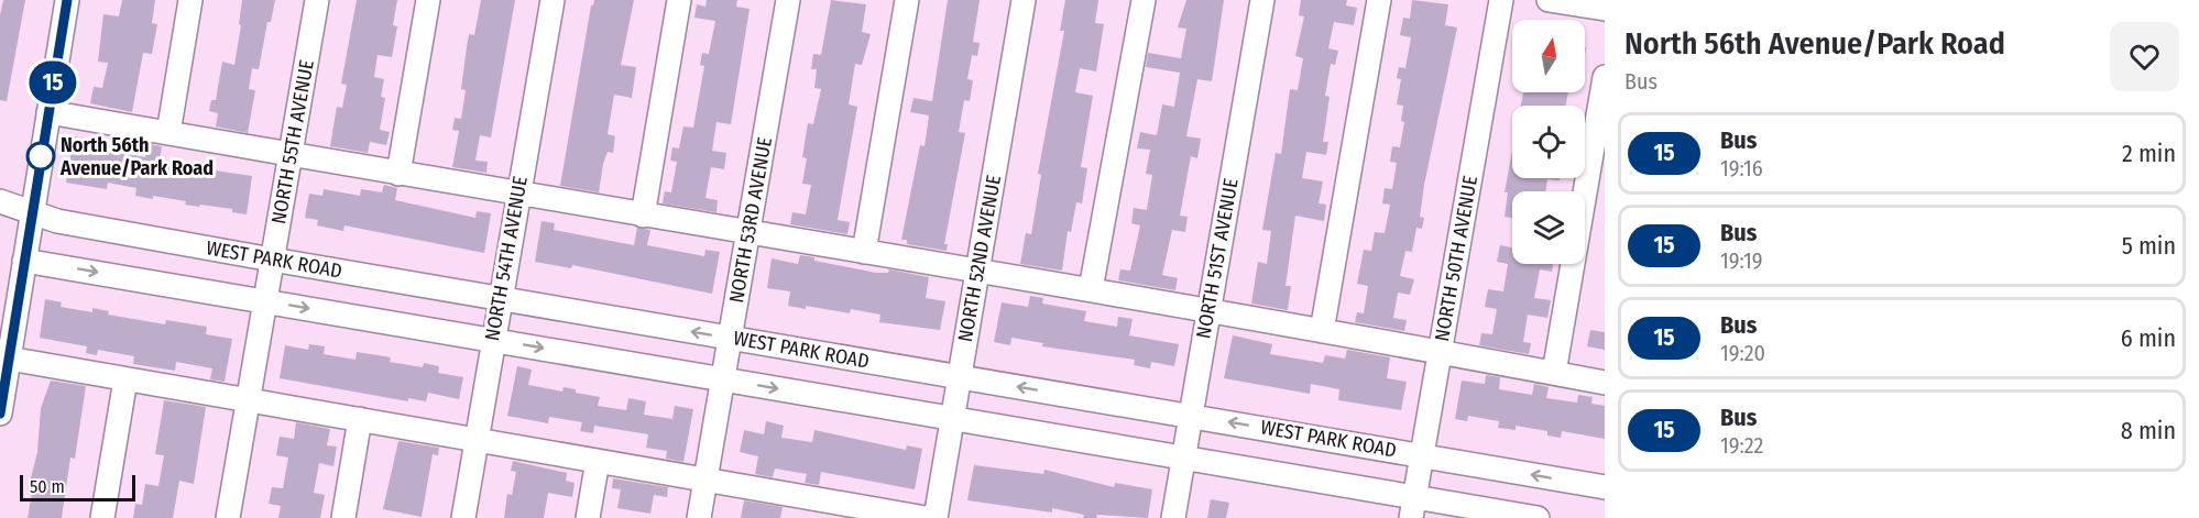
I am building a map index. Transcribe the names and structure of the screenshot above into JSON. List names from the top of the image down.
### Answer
{
  "streets": {
    "street": [
      "NORTH 55TH AVENUE",
      "NORTH 53RD AVENUE",
      "NORTH 54TH AVENUE",
      "NORTH 52ND AVENUE",
      "NORTH 51ST AVENUE",
      "NORTH 50TH AVENUE",
      "WEST PARK ROAD"
    ]
  },
  "crossings": [
    ["NORTH 55TH AVENUE", "WEST PARK ROAD"],
    ["NORTH 53RD AVENUE", "WEST PARK ROAD"],
    ["NORTH 54TH AVENUE", "WEST PARK ROAD"],
    ["NORTH 52ND AVENUE", "WEST PARK ROAD"],
    ["NORTH 51ST AVENUE", "WEST PARK ROAD"],
    ["NORTH 50TH AVENUE", "WEST PARK ROAD"]
  ],
  "places": ["North 56th Avenue/Park Road"],
  "lines": ["bus line 15"],
  "scale_bar": "50 m",
  "north": "top",
  "page": {
    "on_map": "15",
    "heading": ["North 56th Avenue/Park Road", "Bus"],
    "list": [
      {
        "mark": "15",
        "name": "Bus",
        "note": "19:16",
        "value": "2 min"
      },
      {
        "mark": "15",
        "name": "Bus",
        "note": "19:19",
        "value": "5 min"
      },
      {
        "mark": "15",
        "name": "Bus",
        "note": "19:20",
        "value": "6 min"
      },
      {
        "mark": "15",
        "name": "Bus",
        "note": "19:22",
        "value": "8 min"
      }
    ],
    "scale": "50 m"
  }
}
